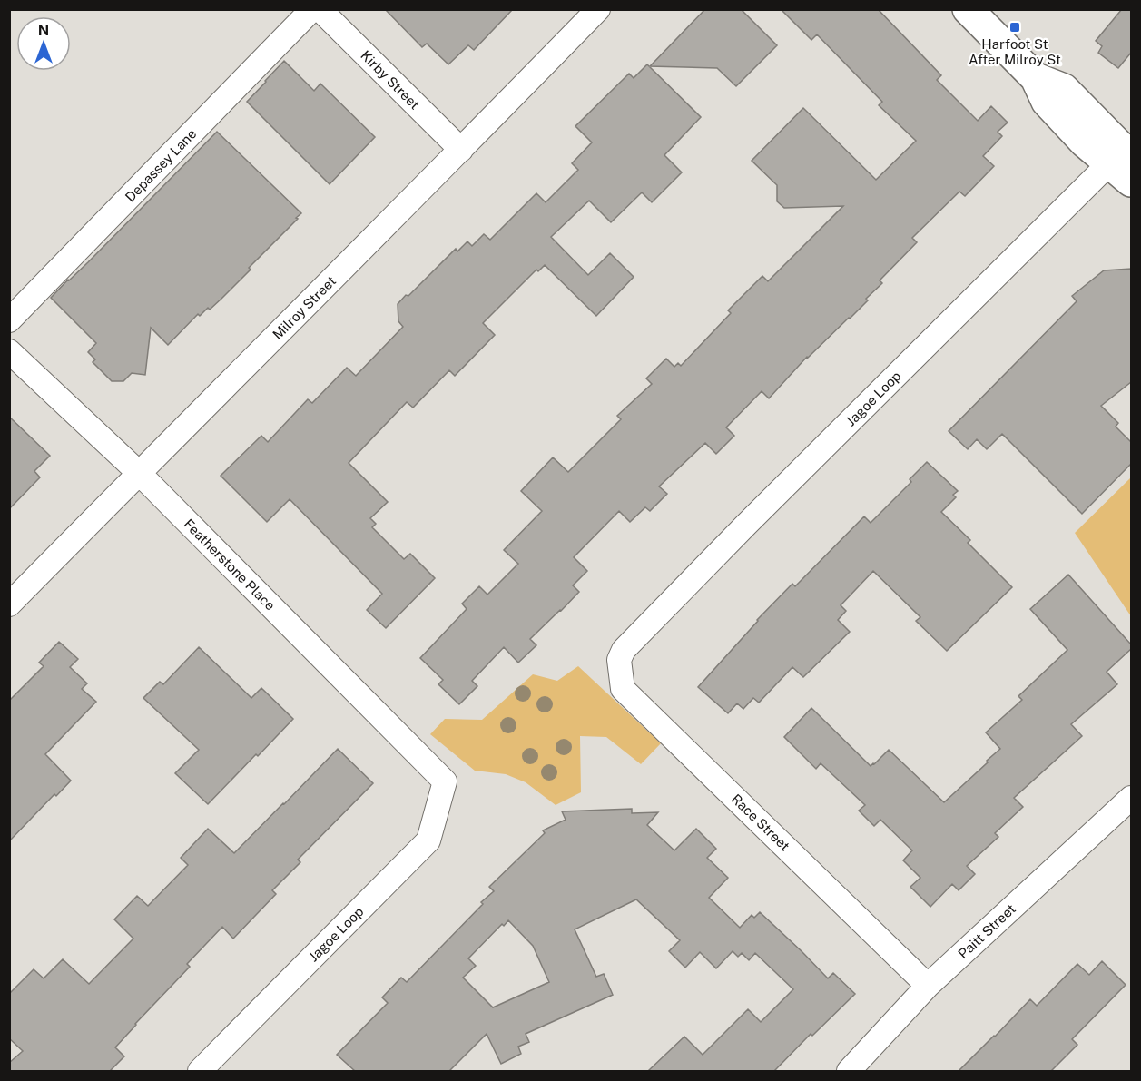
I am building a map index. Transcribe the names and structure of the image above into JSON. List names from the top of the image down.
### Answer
{
  "streets": {
    "street": [
      "Kirby Street",
      "Depassey Lane",
      "Milroy Street",
      "Jagoe Loop",
      "Featherstone Place",
      "Race Street",
      "Paitt Street"
    ]
  },
  "crossings": [
    ["Kirby Street", "Milroy Street"],
    ["Milroy Street", "Featherstone Place"],
    ["Jagoe Loop", "Featherstone Place"],
    ["Jagoe Loop", "Race Street"],
    ["Race Street", "Paitt Street"]
  ],
  "places": {
    "transit": ["Harfoot St After Milroy St"]
  },
  "north": "top"
}
